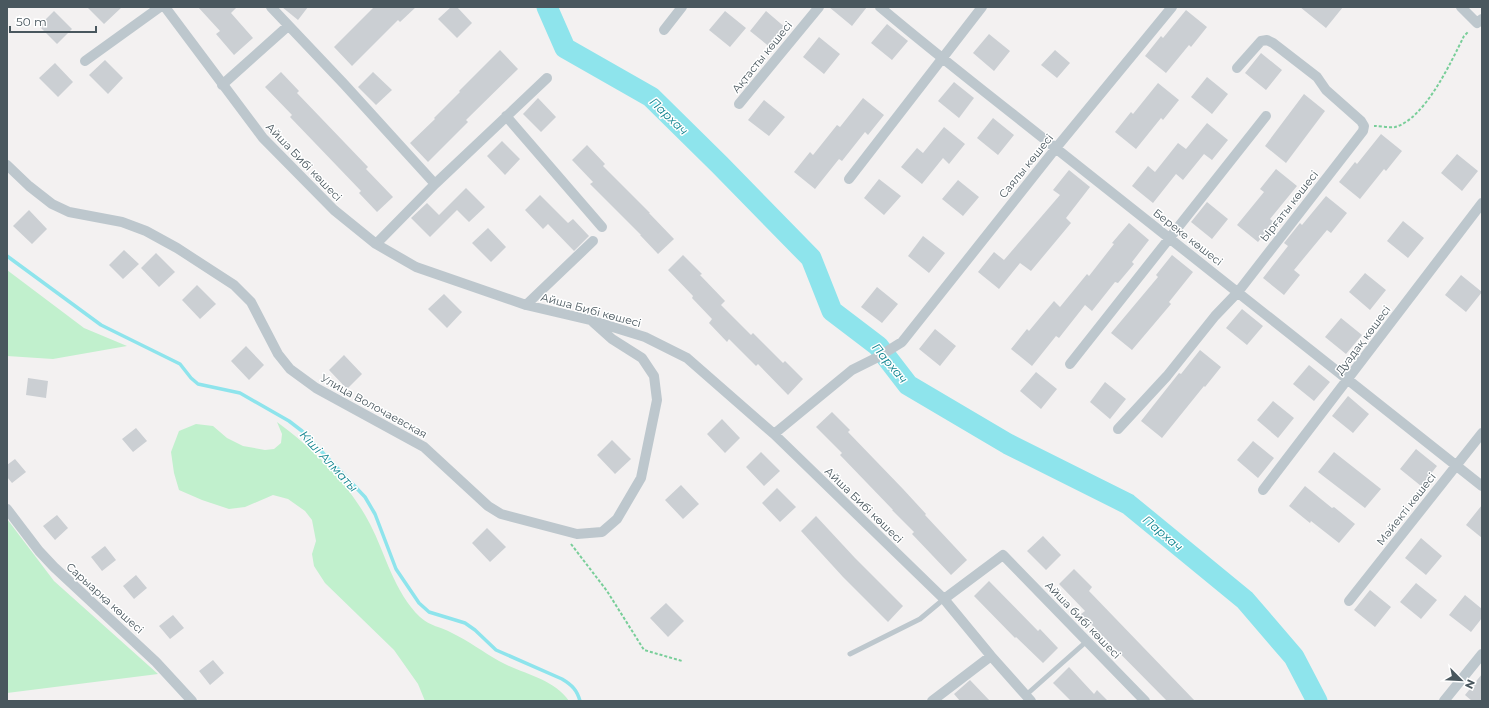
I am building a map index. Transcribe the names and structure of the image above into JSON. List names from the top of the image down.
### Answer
{
  "streets": {
    "street": [
      "Ақтасты көшесі",
      "Айша Бибі көшесі",
      "Саялы көшесі",
      "Ырғаты көшесі",
      "Береке көшесі",
      "Дуадақ көшесі",
      "Улица Волочаевская",
      "Мәйекті көшесі",
      "Сарыарқа көшесі",
      "Айша бибі көшесі"
    ]
  },
  "crossings": [
    ["Айша Бибі көшесі", "Саялы көшесі"],
    ["Айша Бибі көшесі", "Улица Волочаевская"],
    ["Айша Бибі көшесі", "Айша бибі көшесі"],
    ["Саялы көшесі", "Береке көшесі"],
    ["Ырғаты көшесі", "Береке көшесі"],
    ["Береке көшесі", "Дуадақ көшесі"],
    ["Береке көшесі", "Мәйекті көшесі"]
  ],
  "water": ["Пархач", "Кіші Алматы"],
  "scale_bar": "50 m",
  "north": "bottom right"
}
